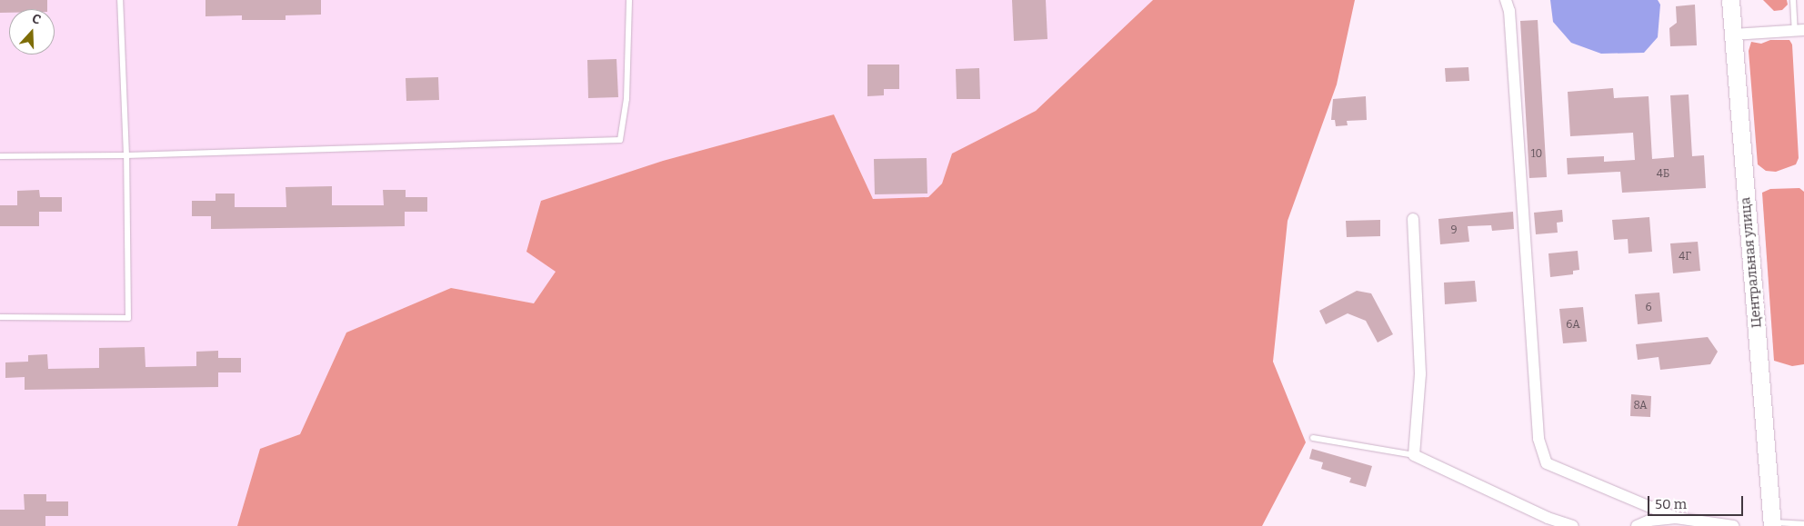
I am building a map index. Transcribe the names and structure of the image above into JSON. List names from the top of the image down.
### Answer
{
  "streets": {
    "main road": ["Центральная улица"]
  },
  "house_numbers": [
    "10",
    "4Б",
    "9",
    "4Г",
    "6",
    "6А",
    "8А"
  ],
  "scale_bar": "50 m",
  "north": "top"
}
